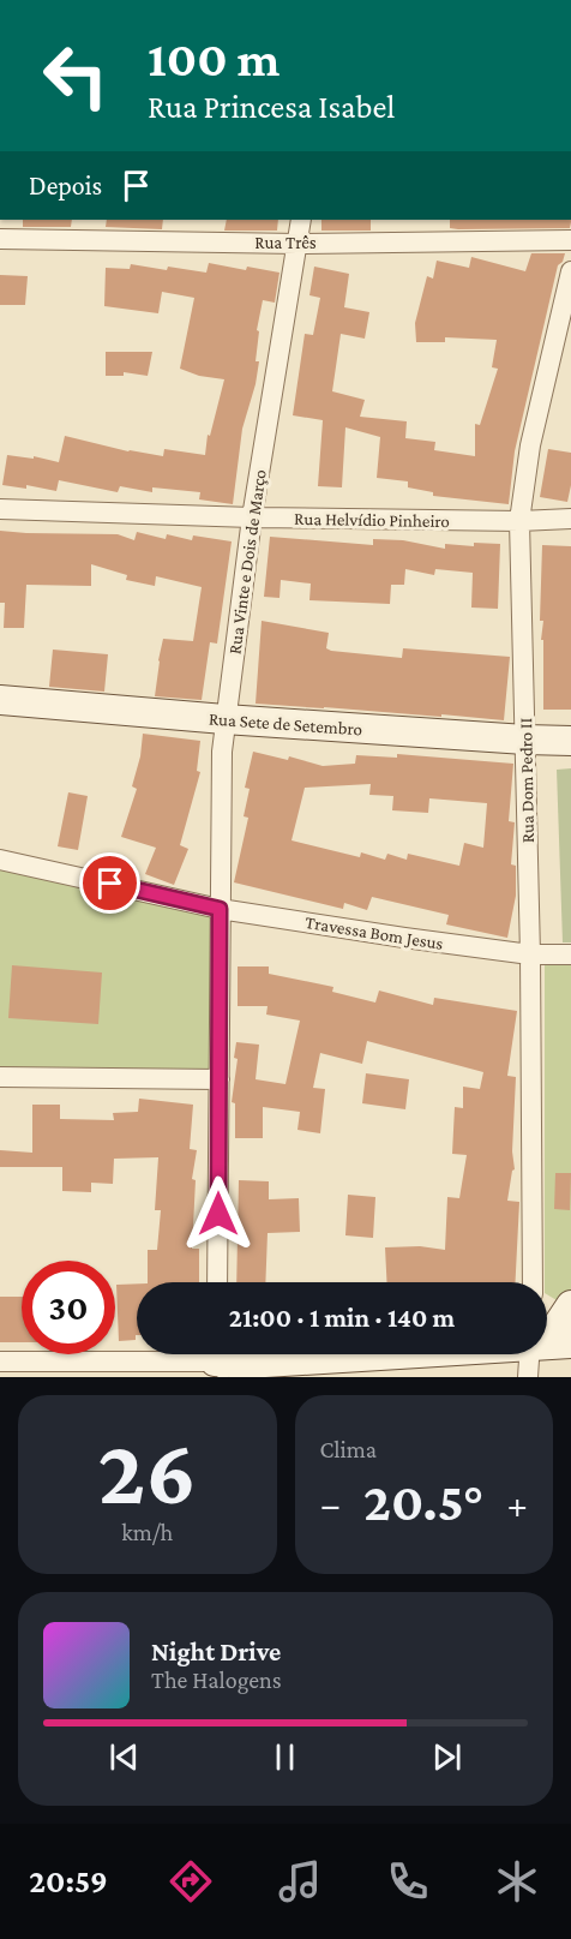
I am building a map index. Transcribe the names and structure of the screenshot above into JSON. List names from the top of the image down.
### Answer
{
  "streets": {
    "street": [
      "Rua Três",
      "Rua Helvídio Pinheiro",
      "Rua Vinte e Dois de Março",
      "Rua Sete de Setembro",
      "Rua Dom Pedro II",
      "Travessa Bom Jesus"
    ]
  },
  "crossings": [
    ["Rua Três", "Rua Vinte e Dois de Março"],
    ["Rua Helvídio Pinheiro", "Rua Vinte e Dois de Março"],
    ["Rua Helvídio Pinheiro", "Rua Dom Pedro II"],
    ["Rua Vinte e Dois de Março", "Rua Sete de Setembro"],
    ["Rua Vinte e Dois de Março", "Travessa Bom Jesus"],
    ["Rua Sete de Setembro", "Rua Dom Pedro II"],
    ["Rua Dom Pedro II", "Travessa Bom Jesus"]
  ],
  "page": {
    "turn": ["100 m", "Rua Princesa Isabel"],
    "then": "Depois",
    "limit": "30",
    "trip": "21:00 · 1 min · 140 m",
    "tile": [
      ["26", "km/h"],
      "Clima"
    ],
    "heat": ["−", "20.5°", "+"],
    "song": ["Night Drive", "The Halogens"],
    "tabs": "20:59"
  }
}
